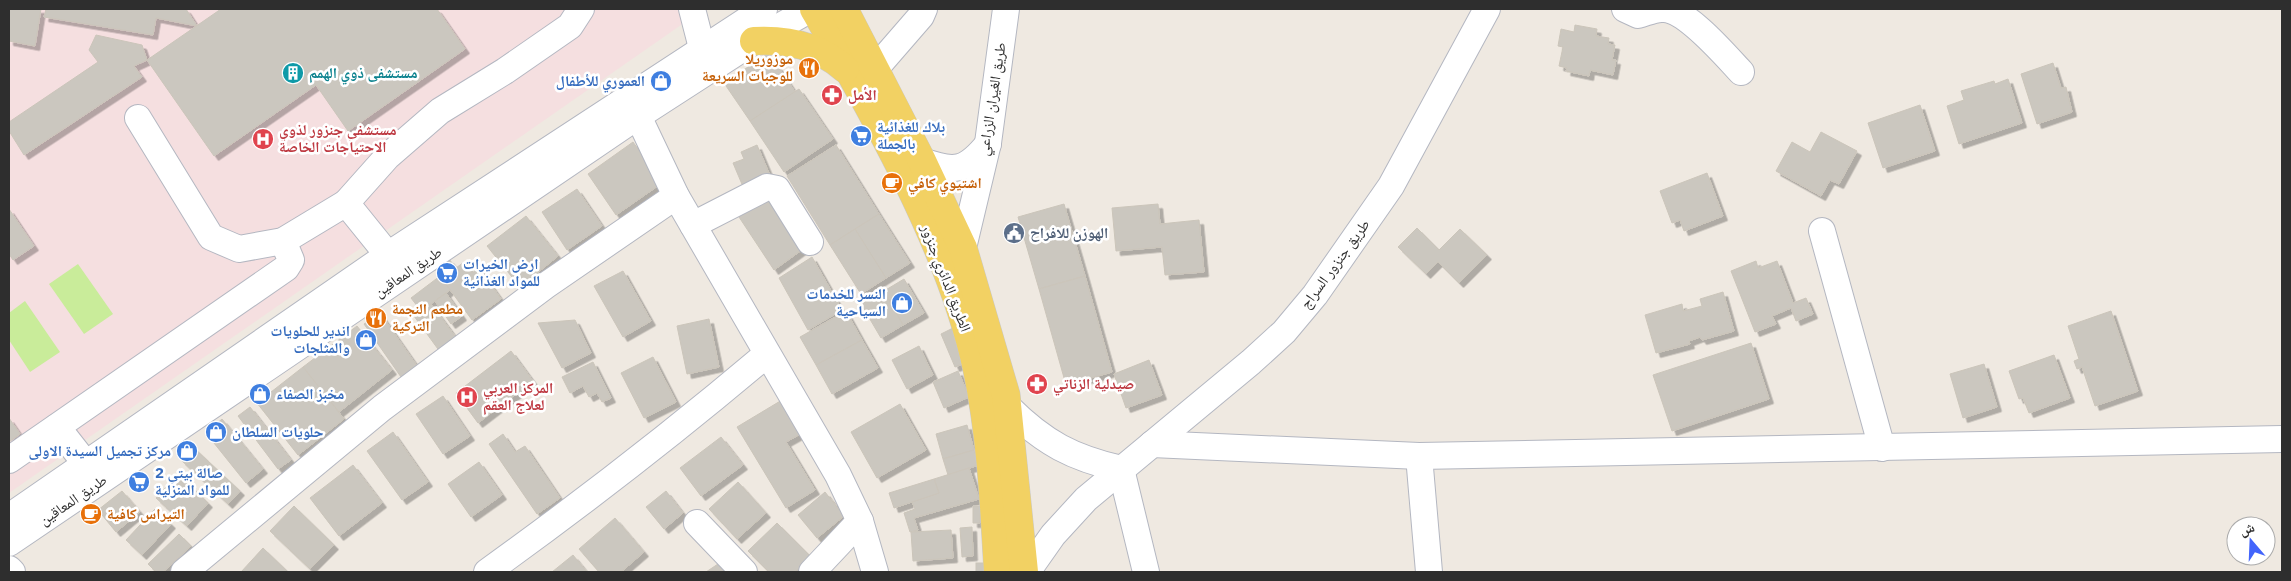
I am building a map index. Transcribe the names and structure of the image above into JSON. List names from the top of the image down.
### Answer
{
  "streets": {
    "main road": ["الطريق الدائري جنزور"],
    "street": ["طريق الغيران الزراعي", "طريق جنزور السراج", "طريق المعاقين"]
  },
  "crossings": [
    ["طريق الغيران الزراعي", "الطريق الدائري جنزور"],
    ["طريق جنزور السراج", "الطريق الدائري جنزور"],
    ["طريق المعاقين", "الطريق الدائري جنزور"]
  ],
  "places": {
    "restaurant": ["موزوريلا للوجبات السريعة", "مطعم النجمة التركية"],
    "building": ["مستشفى ذوي الهمم"],
    "shop": [
      "العموري للأطفال",
      "النسر للخدمات السياحية",
      "اندير للحلويات والمثلجات",
      "مخبز الصفاء",
      "حلويات السلطان",
      "مركز تجميل السيدة الاولى"
    ],
    "pharmacy": ["الأمل", "صيدلية الزناتي"],
    "supermarket": ["بلاك للغذائية بالجملة", "ارض الخيرات للمواد الغذائية", "صالة بيتي 2 للمواد المنزلية"],
    "hospital": ["مستشفي جنزور لذوي الاحتياجات الخاصة", "المركز العربي لعلاج العقم"],
    "cafe": ["اشتيوي كافي", "التيراس كافية"],
    "public building": ["الهوزن للافراح"]
  },
  "north": "top"
}
